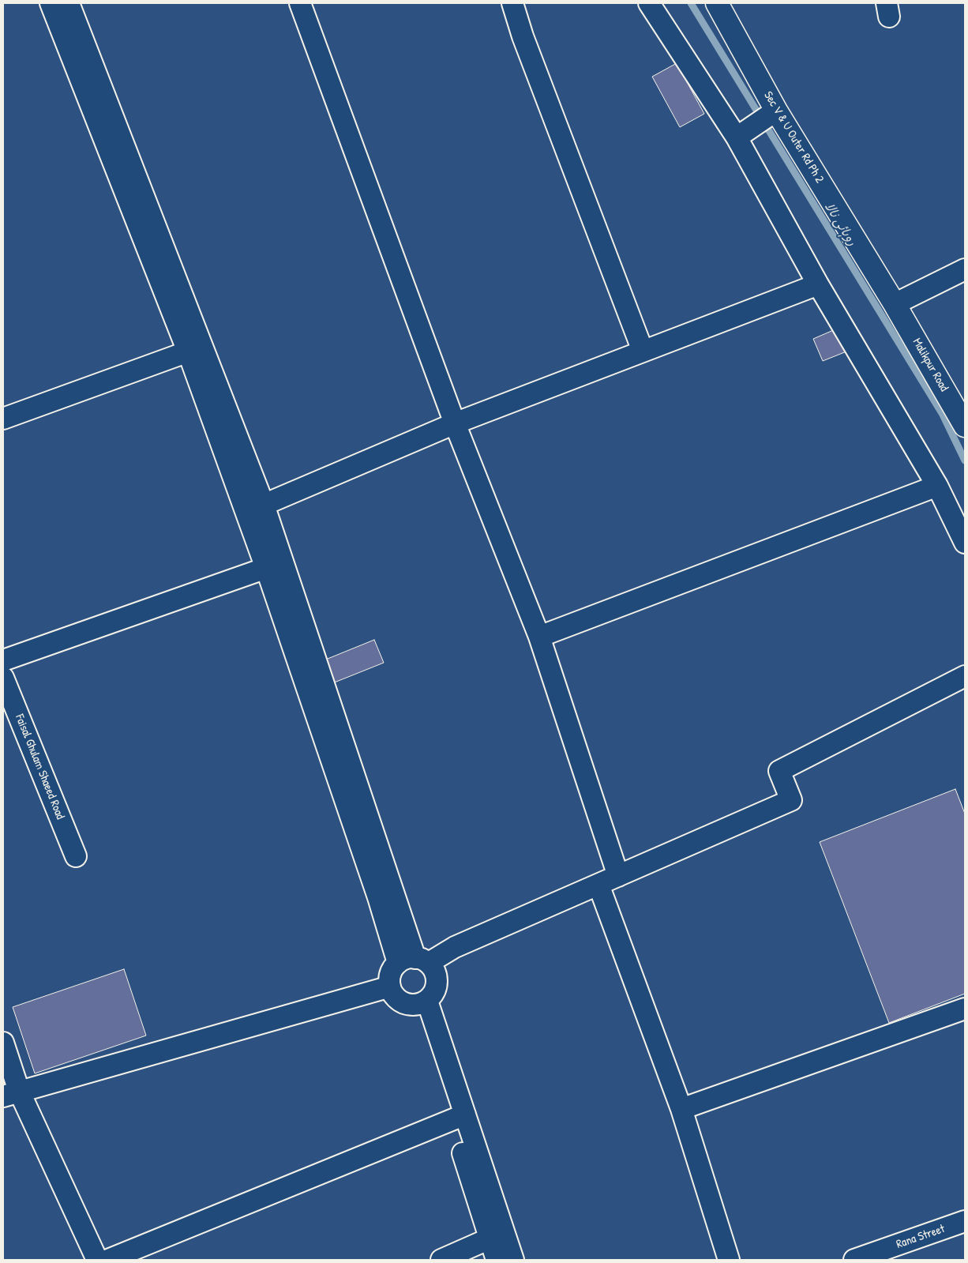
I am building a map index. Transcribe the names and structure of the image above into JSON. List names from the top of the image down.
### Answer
{
  "streets": {
    "street": [
      "Sec V & U Outer Rd Ph 2",
      "Malikpur Road",
      "Faisal Ghulam Shaeed Road",
      "Rana Street"
    ]
  },
  "crossings": [
    ["Sec V & U Outer Rd Ph 2", "Malikpur Road"]
  ],
  "water": ["روہائی نالا"]
}
